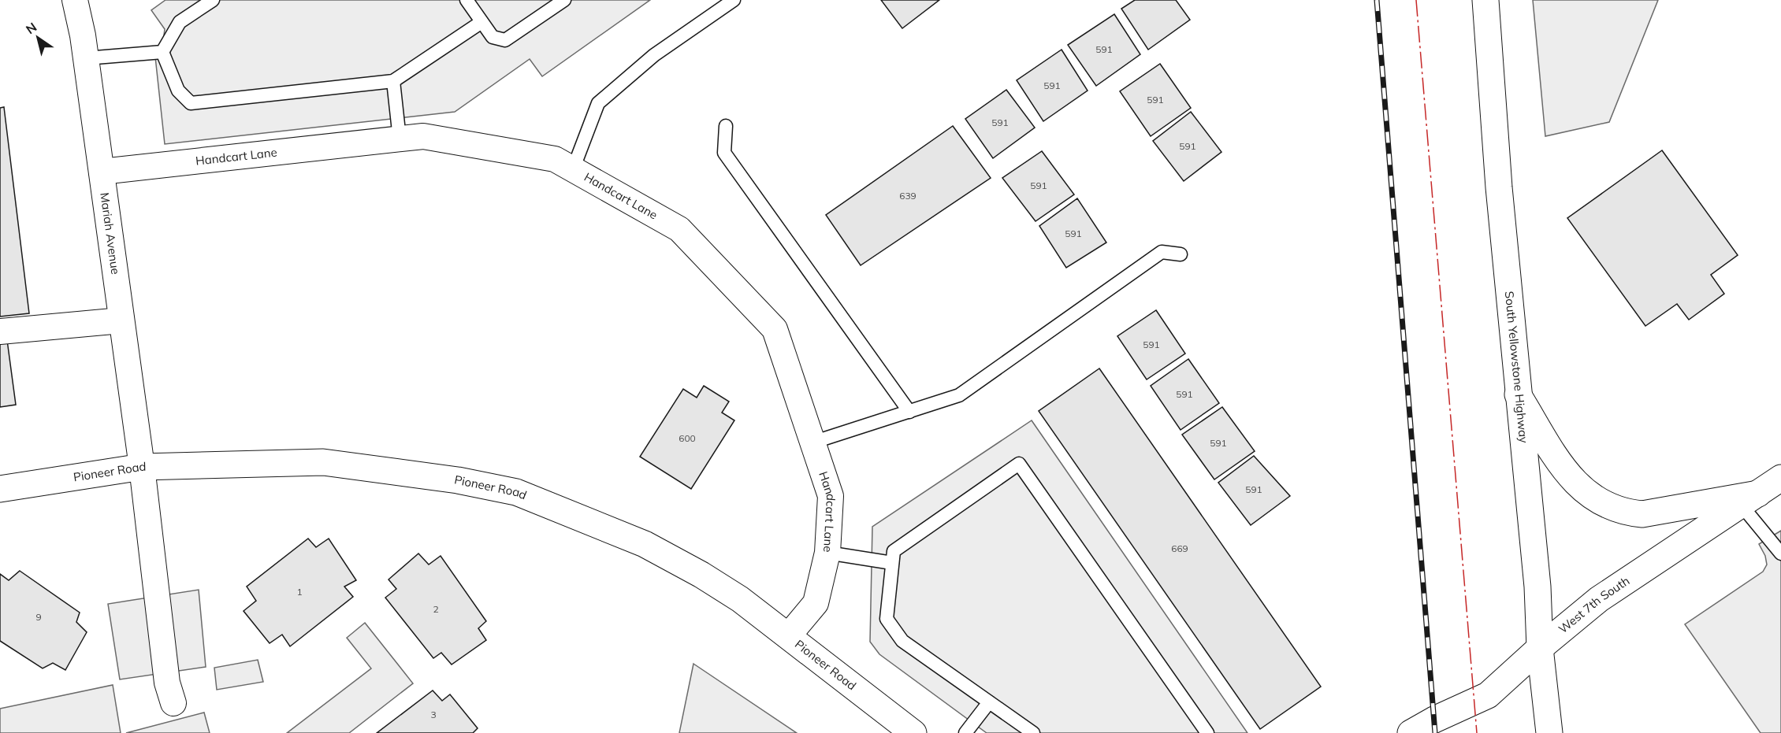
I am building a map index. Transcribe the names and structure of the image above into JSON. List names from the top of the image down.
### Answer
{
  "streets": {
    "main road": ["South Yellowstone Highway", "Pioneer Road", "West 7th South"],
    "street": ["Handcart Lane", "Mariah Avenue"]
  },
  "crossings": [
    ["Handcart Lane", "Mariah Avenue"],
    ["Handcart Lane", "Pioneer Road"],
    ["Mariah Avenue", "Pioneer Road"],
    ["South Yellowstone Highway", "West 7th South"]
  ],
  "house_numbers": [
    "591",
    "591",
    "591",
    "591",
    "591",
    "591",
    "639",
    "591",
    "591",
    "591",
    "600",
    "591",
    "591",
    "669",
    "1",
    "2",
    "9",
    "3"
  ],
  "north": "top left"
}
